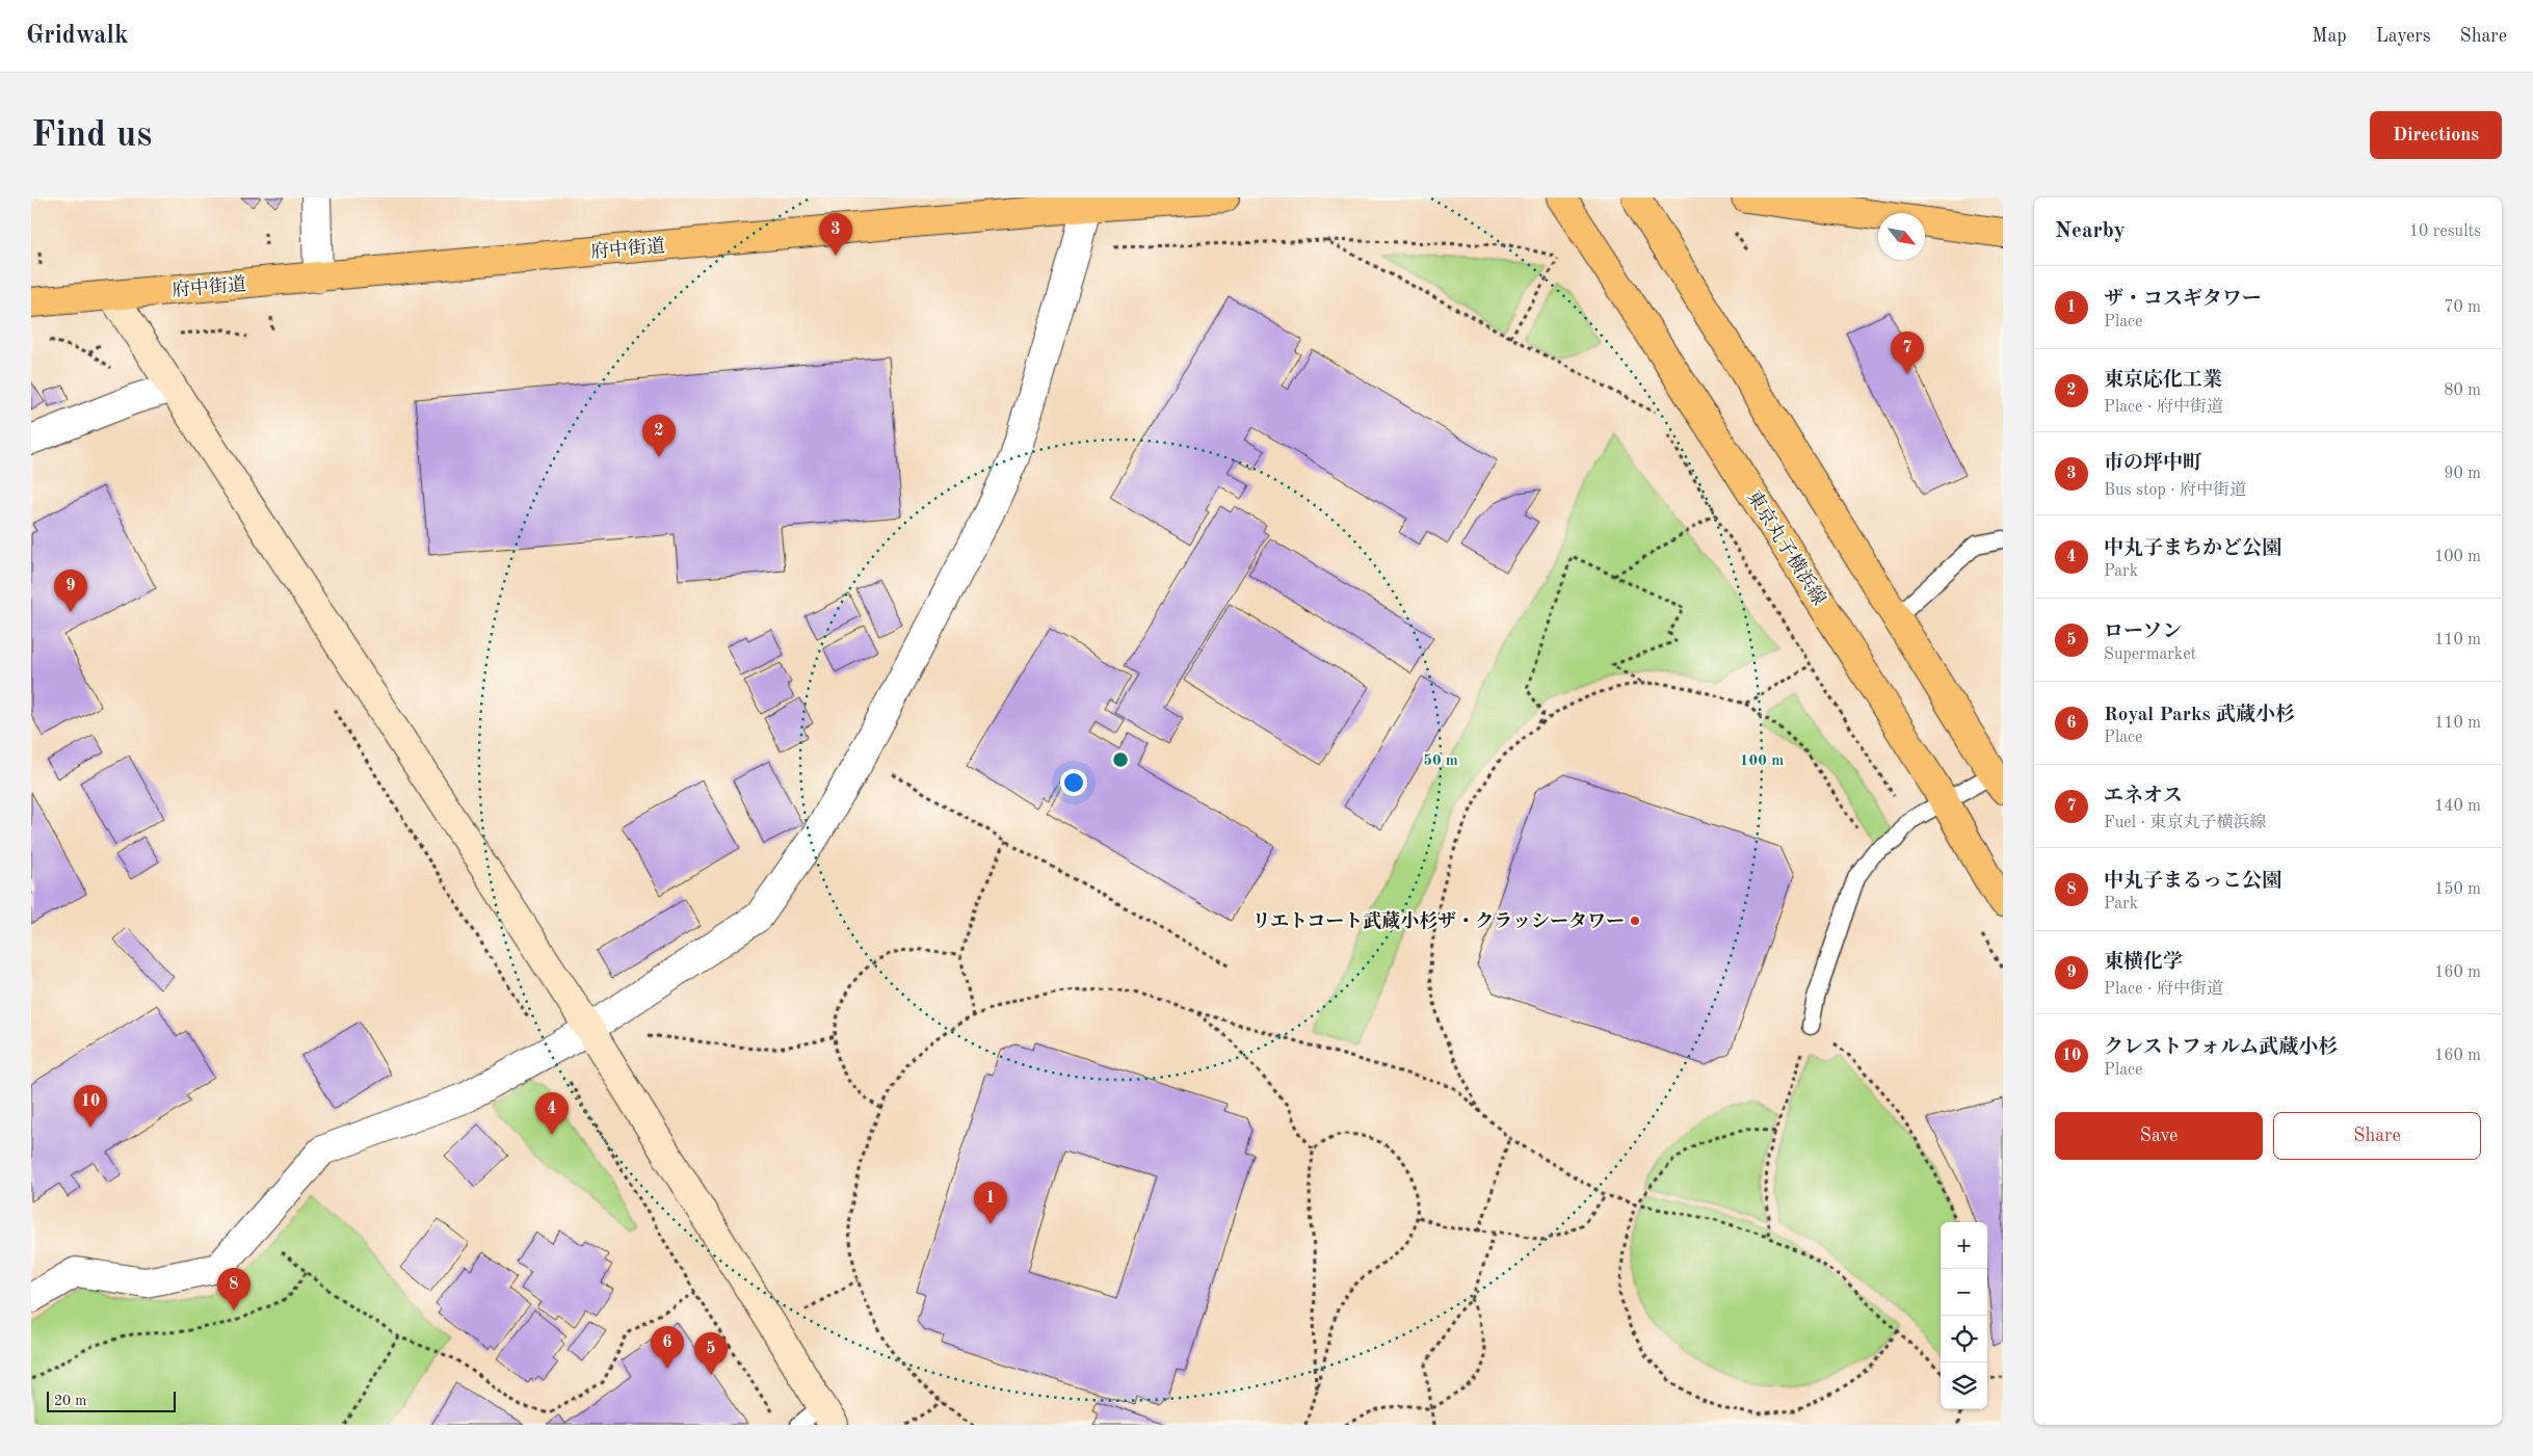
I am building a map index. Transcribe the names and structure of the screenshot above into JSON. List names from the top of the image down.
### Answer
{
  "streets": {
    "main road": ["府中街道", "東京丸子横浜線"]
  },
  "places": ["リエトコート武蔵小杉ザ・クラッシータワー"],
  "scale_bar": "20 m",
  "north": "bottom right",
  "page": {
    "header": "Gridwalk",
    "nav": ["Map", "Layers", "Share"],
    "buttons": [
      "Directions",
      ["Save", "Share"]
    ],
    "title": "Find us",
    "heading": ["Nearby", "10 results"],
    "pins": [
      "3",
      "7",
      "2",
      "9",
      "10",
      "4",
      "1",
      "8",
      "6",
      "5"
    ],
    "list": [
      {
        "mark": "1",
        "name": "ザ・コスギタワー",
        "note": "Place",
        "value": "70 m"
      },
      {
        "mark": "2",
        "name": "東京応化工業",
        "note": "Place · 府中街道",
        "value": "80 m"
      },
      {
        "mark": "3",
        "name": "市の坪中町",
        "note": "Bus stop · 府中街道",
        "value": "90 m"
      },
      {
        "mark": "4",
        "name": "中丸子まちかど公園",
        "note": "Park",
        "value": "100 m"
      },
      {
        "mark": "5",
        "name": "ローソン",
        "note": "Supermarket",
        "value": "110 m"
      },
      {
        "mark": "6",
        "name": "Royal Parks 武蔵小杉",
        "note": "Place",
        "value": "110 m"
      },
      {
        "mark": "7",
        "name": "エネオス",
        "note": "Fuel · 東京丸子横浜線",
        "value": "140 m"
      },
      {
        "mark": "8",
        "name": "中丸子まるっこ公園",
        "note": "Park",
        "value": "150 m"
      },
      {
        "mark": "9",
        "name": "東横化学",
        "note": "Place · 府中街道",
        "value": "160 m"
      },
      {
        "mark": "10",
        "name": "クレストフォルム武蔵小杉",
        "note": "Place",
        "value": "160 m"
      }
    ],
    "map_buttons": ["+", "−"],
    "scale": "20 m"
  },
  "rings": ["50 m", "100 m"]
}
